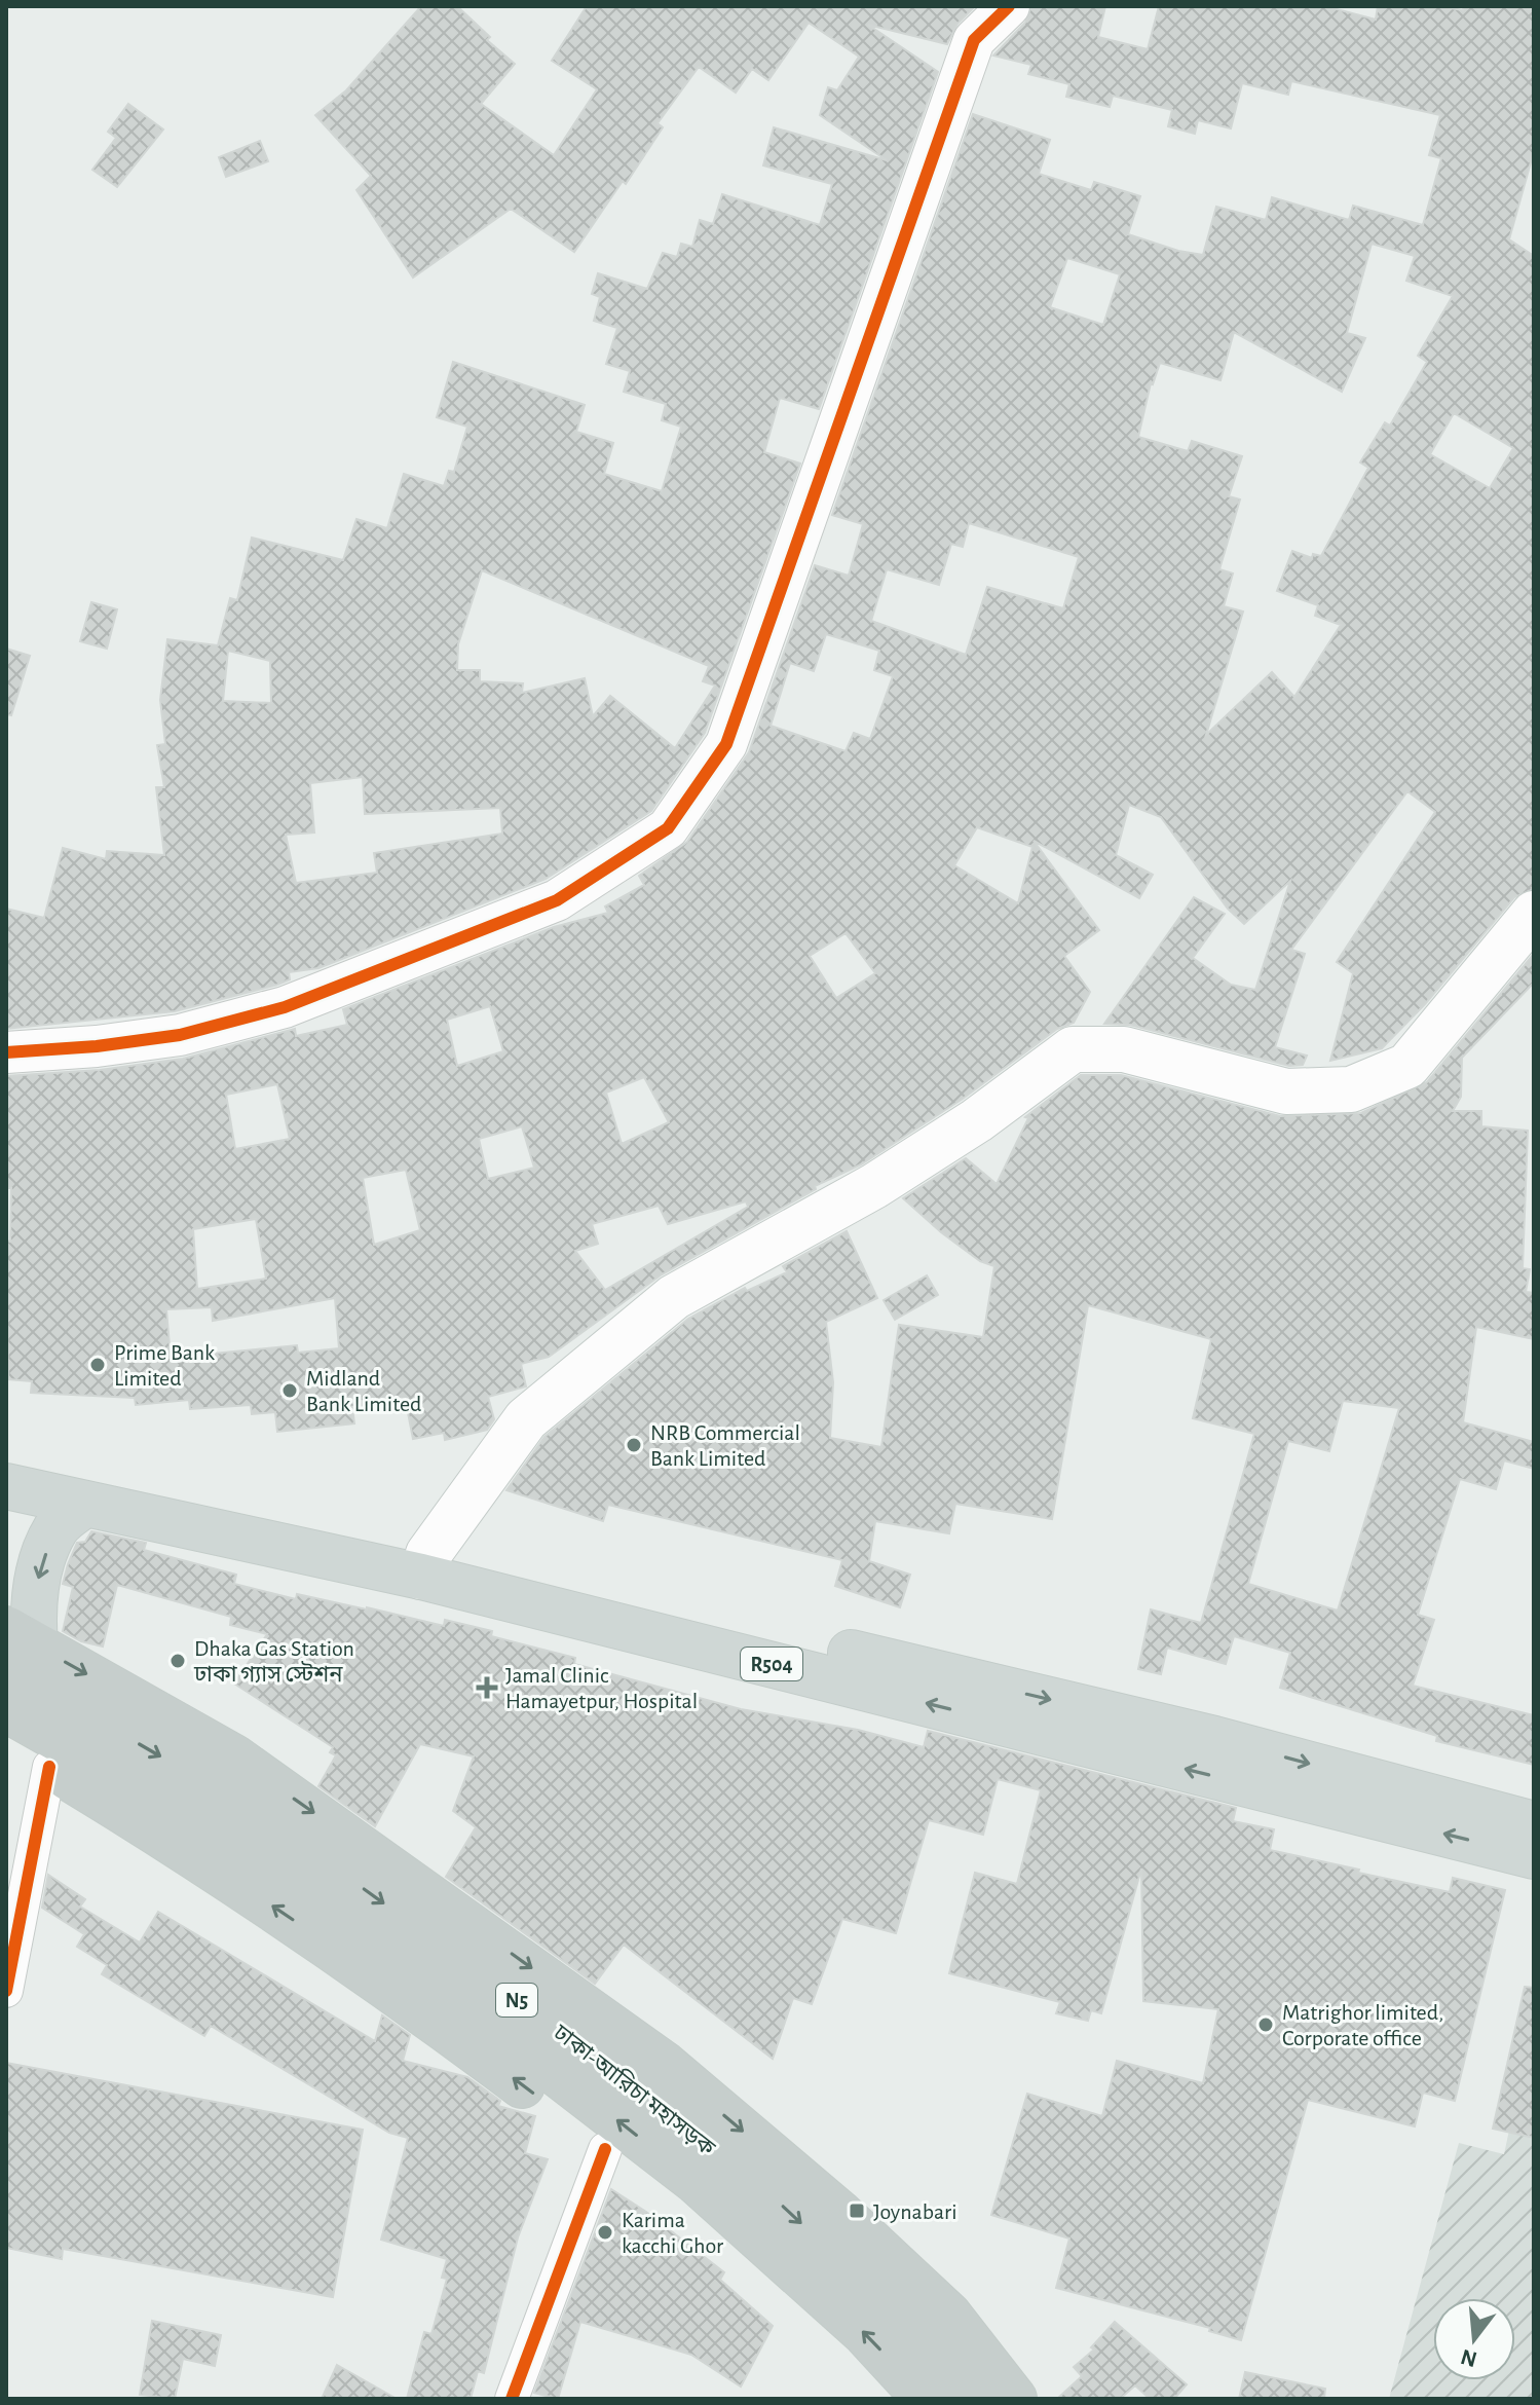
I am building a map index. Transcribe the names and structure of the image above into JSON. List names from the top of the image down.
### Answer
{
  "streets": {
    "highway": ["N5", "ঢাকা-আরিচা মহাসড়ক"],
    "main road": ["R504"]
  },
  "places": {
    "other": [
      "Prime Bank Limited",
      "Midland Bank Limited",
      "NRB Commercial Bank Limited",
      "Dhaka Gas Station ঢাকা গ্যাস স্টেশন",
      "Matrighor limited, Corporate office",
      "Karima kacchi Ghor"
    ],
    "health": ["Jamal Clinic Hamayetpur, Hospital"],
    "transit": ["Joynabari"]
  },
  "north": "bottom"
}
